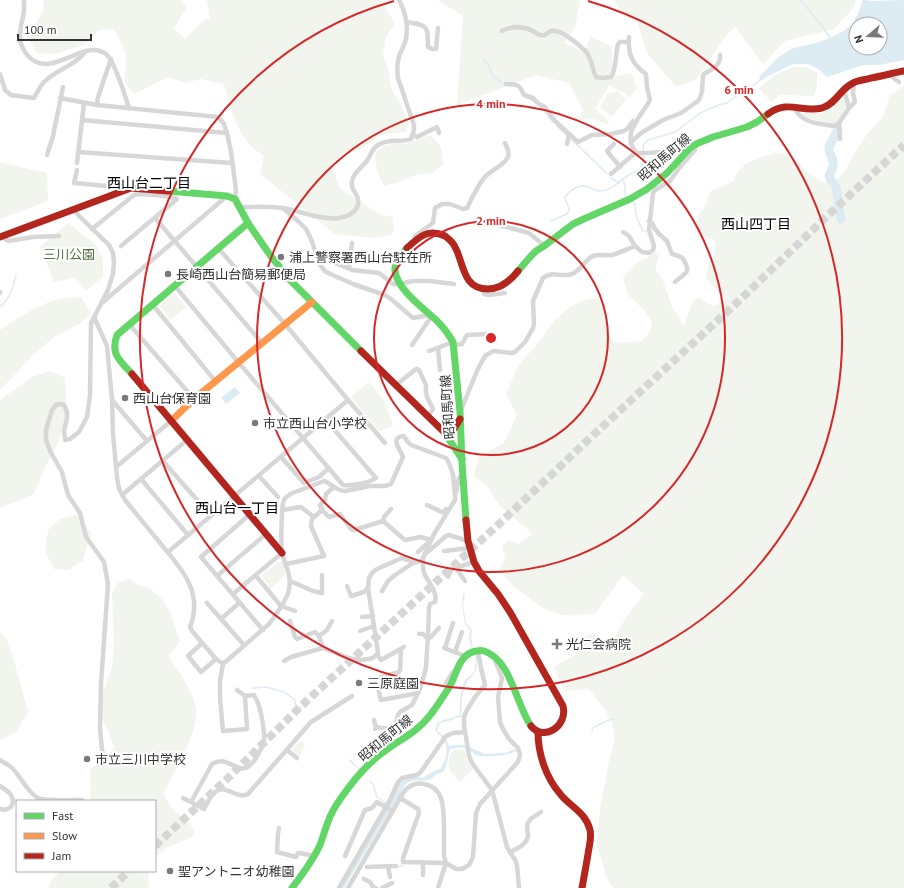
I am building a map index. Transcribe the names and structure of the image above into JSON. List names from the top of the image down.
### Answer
{
  "streets": {
    "main road": ["昭和馬町線"]
  },
  "districts": ["西山台二丁目", "西山四丁目", "西山台一丁目"],
  "parks": ["三川公園"],
  "places": {
    "other": [
      "浦上警察署西山台駐在所",
      "長崎西山台簡易郵便局",
      "西山台保育園",
      "市立西山台小学校",
      "三原庭園",
      "市立三川中学校",
      "聖アントニオ幼稚園"
    ],
    "health": ["光仁会病院"]
  },
  "legend": ["Fast", "Slow", "Jam"],
  "scale_bar": "100 m",
  "north": "left",
  "rings": ["6 min", "4 min", "2 min"]
}
